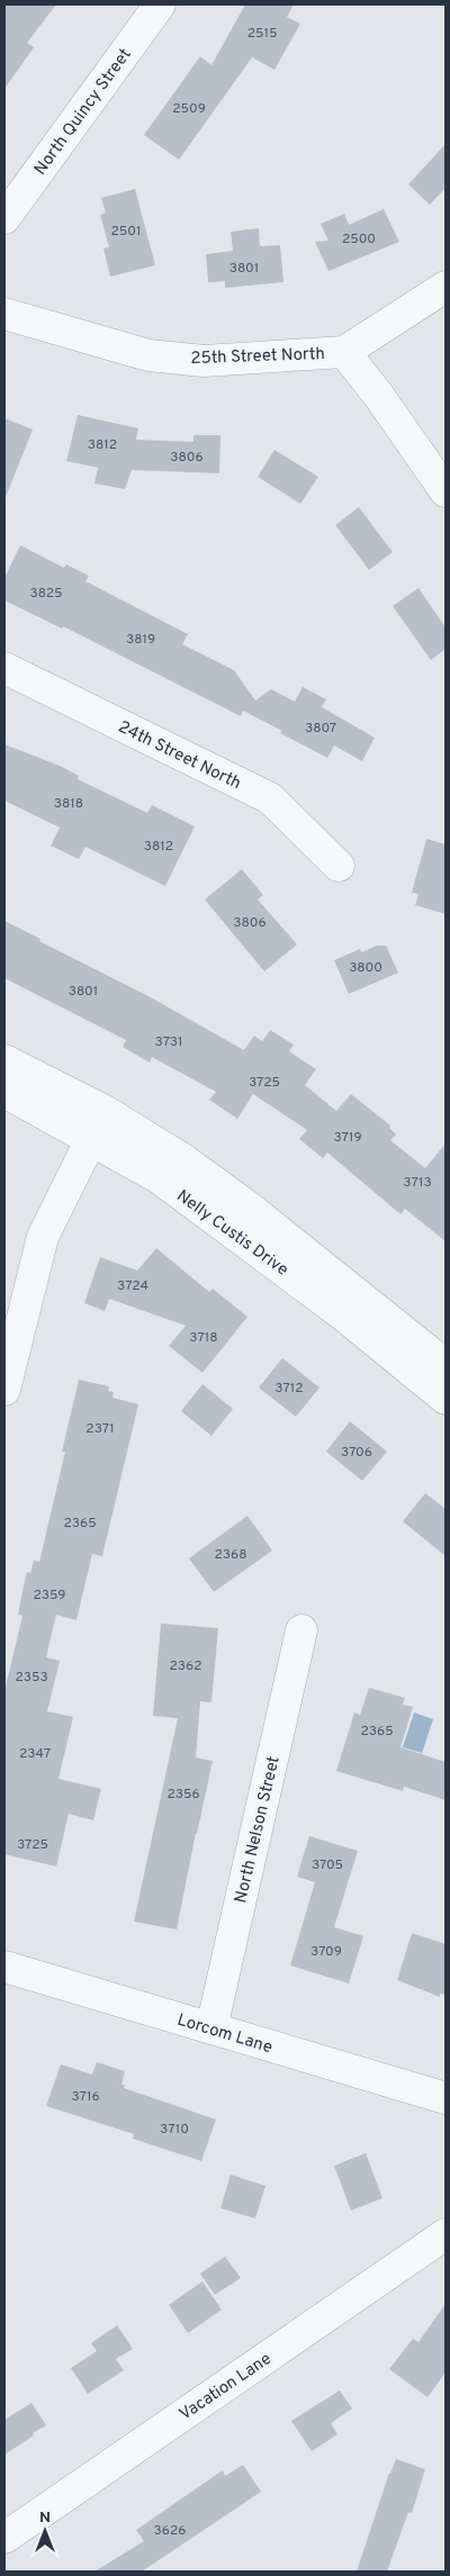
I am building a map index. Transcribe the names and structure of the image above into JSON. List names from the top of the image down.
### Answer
{
  "streets": {
    "street": [
      "North Quincy Street",
      "25th Street North",
      "24th Street North",
      "Nelly Custis Drive",
      "North Nelson Street",
      "Lorcom Lane",
      "Vacation Lane"
    ]
  },
  "crossings": [
    ["North Nelson Street", "Lorcom Lane"]
  ],
  "house_numbers": [
    "2515",
    "2509",
    "2501",
    "2500",
    "3801",
    "3812",
    "3806",
    "3825",
    "3819",
    "3807",
    "3818",
    "3812",
    "3806",
    "3800",
    "3801",
    "3731",
    "3725",
    "3719",
    "3713",
    "3724",
    "3718",
    "3712",
    "2371",
    "3706",
    "2365",
    "2368",
    "2359",
    "2362",
    "2353",
    "2365",
    "2347",
    "2356",
    "3725",
    "3705",
    "3709",
    "3716",
    "3710",
    "3626"
  ],
  "north": "top"
}
